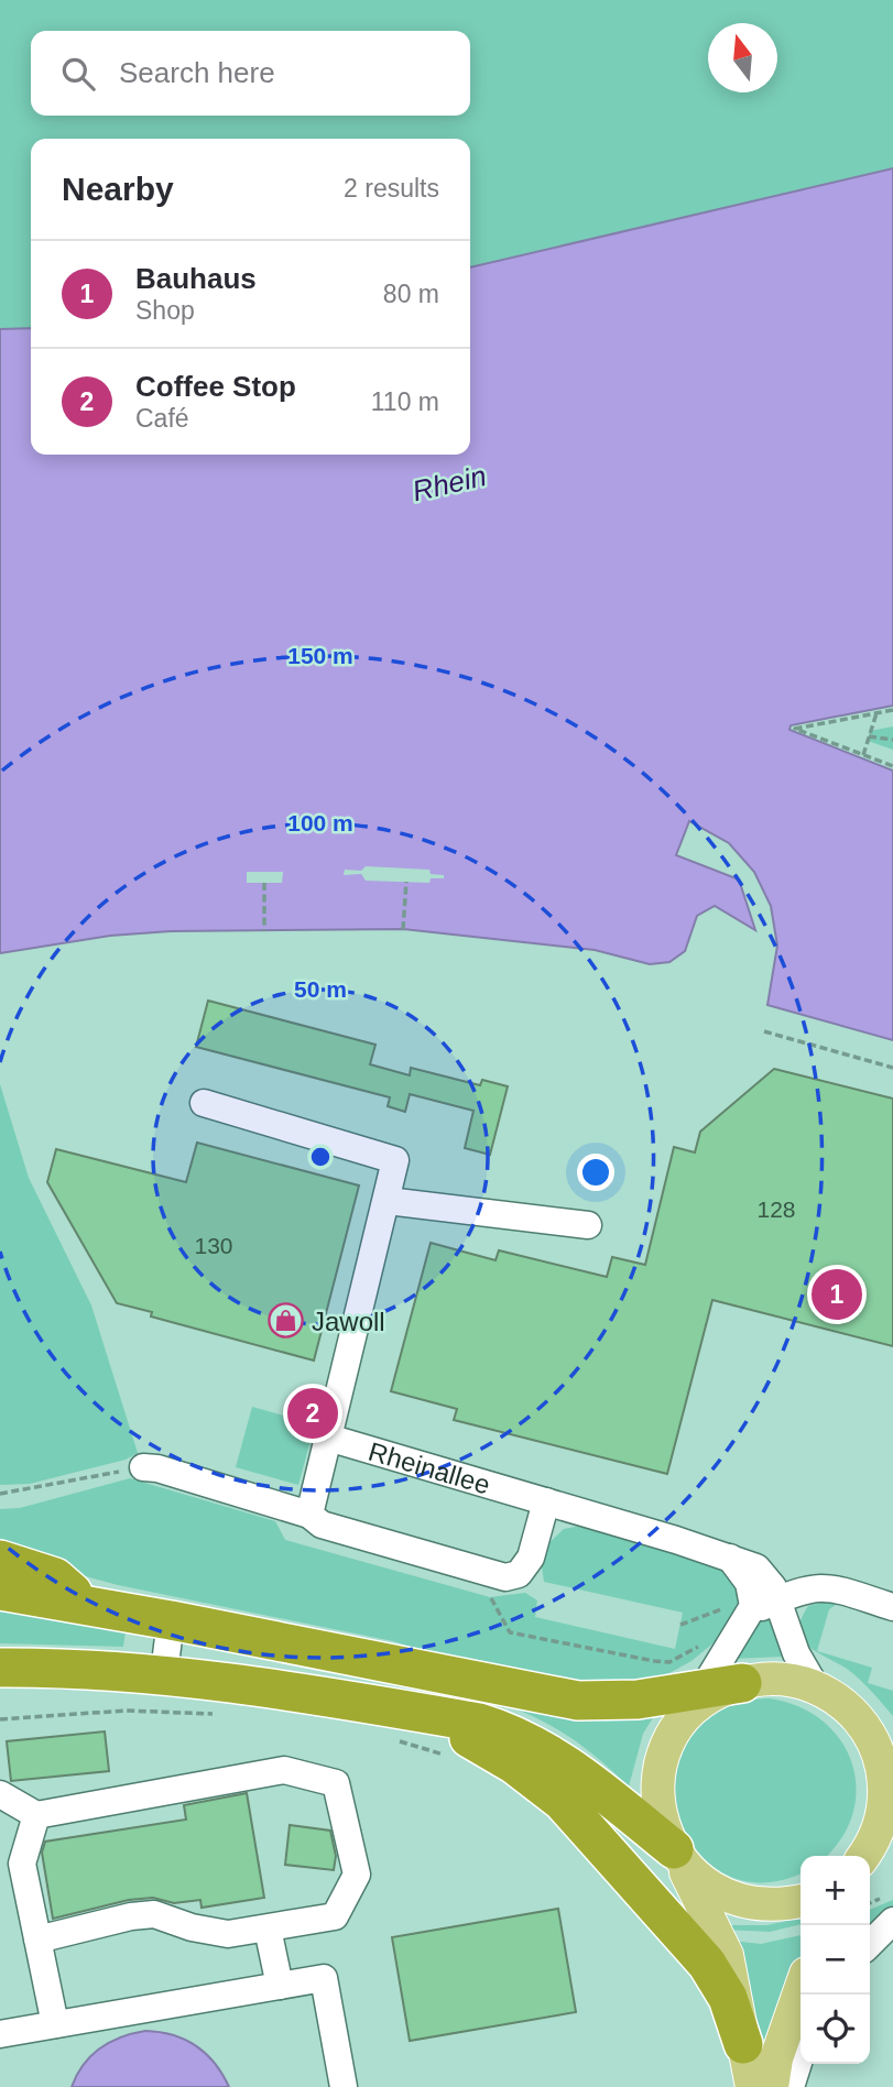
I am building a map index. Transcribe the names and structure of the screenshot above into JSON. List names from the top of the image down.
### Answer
{
  "streets": {
    "street": ["Rheinallee"]
  },
  "water": ["Rhein"],
  "places": {
    "shop": ["Jawoll"]
  },
  "house_numbers": ["128", "130"],
  "north": "top",
  "page": {
    "search": "Search here",
    "heading": ["Nearby", "2 results"],
    "list": [
      {
        "mark": "1",
        "name": "Bauhaus",
        "note": "Shop",
        "value": "80 m"
      },
      {
        "mark": "2",
        "name": "Coffee Stop",
        "note": "Café",
        "value": "110 m"
      }
    ],
    "pins": ["1", "2"],
    "map_buttons": ["+", "−"]
  },
  "rings": ["150 m", "100 m", "50 m"]
}
